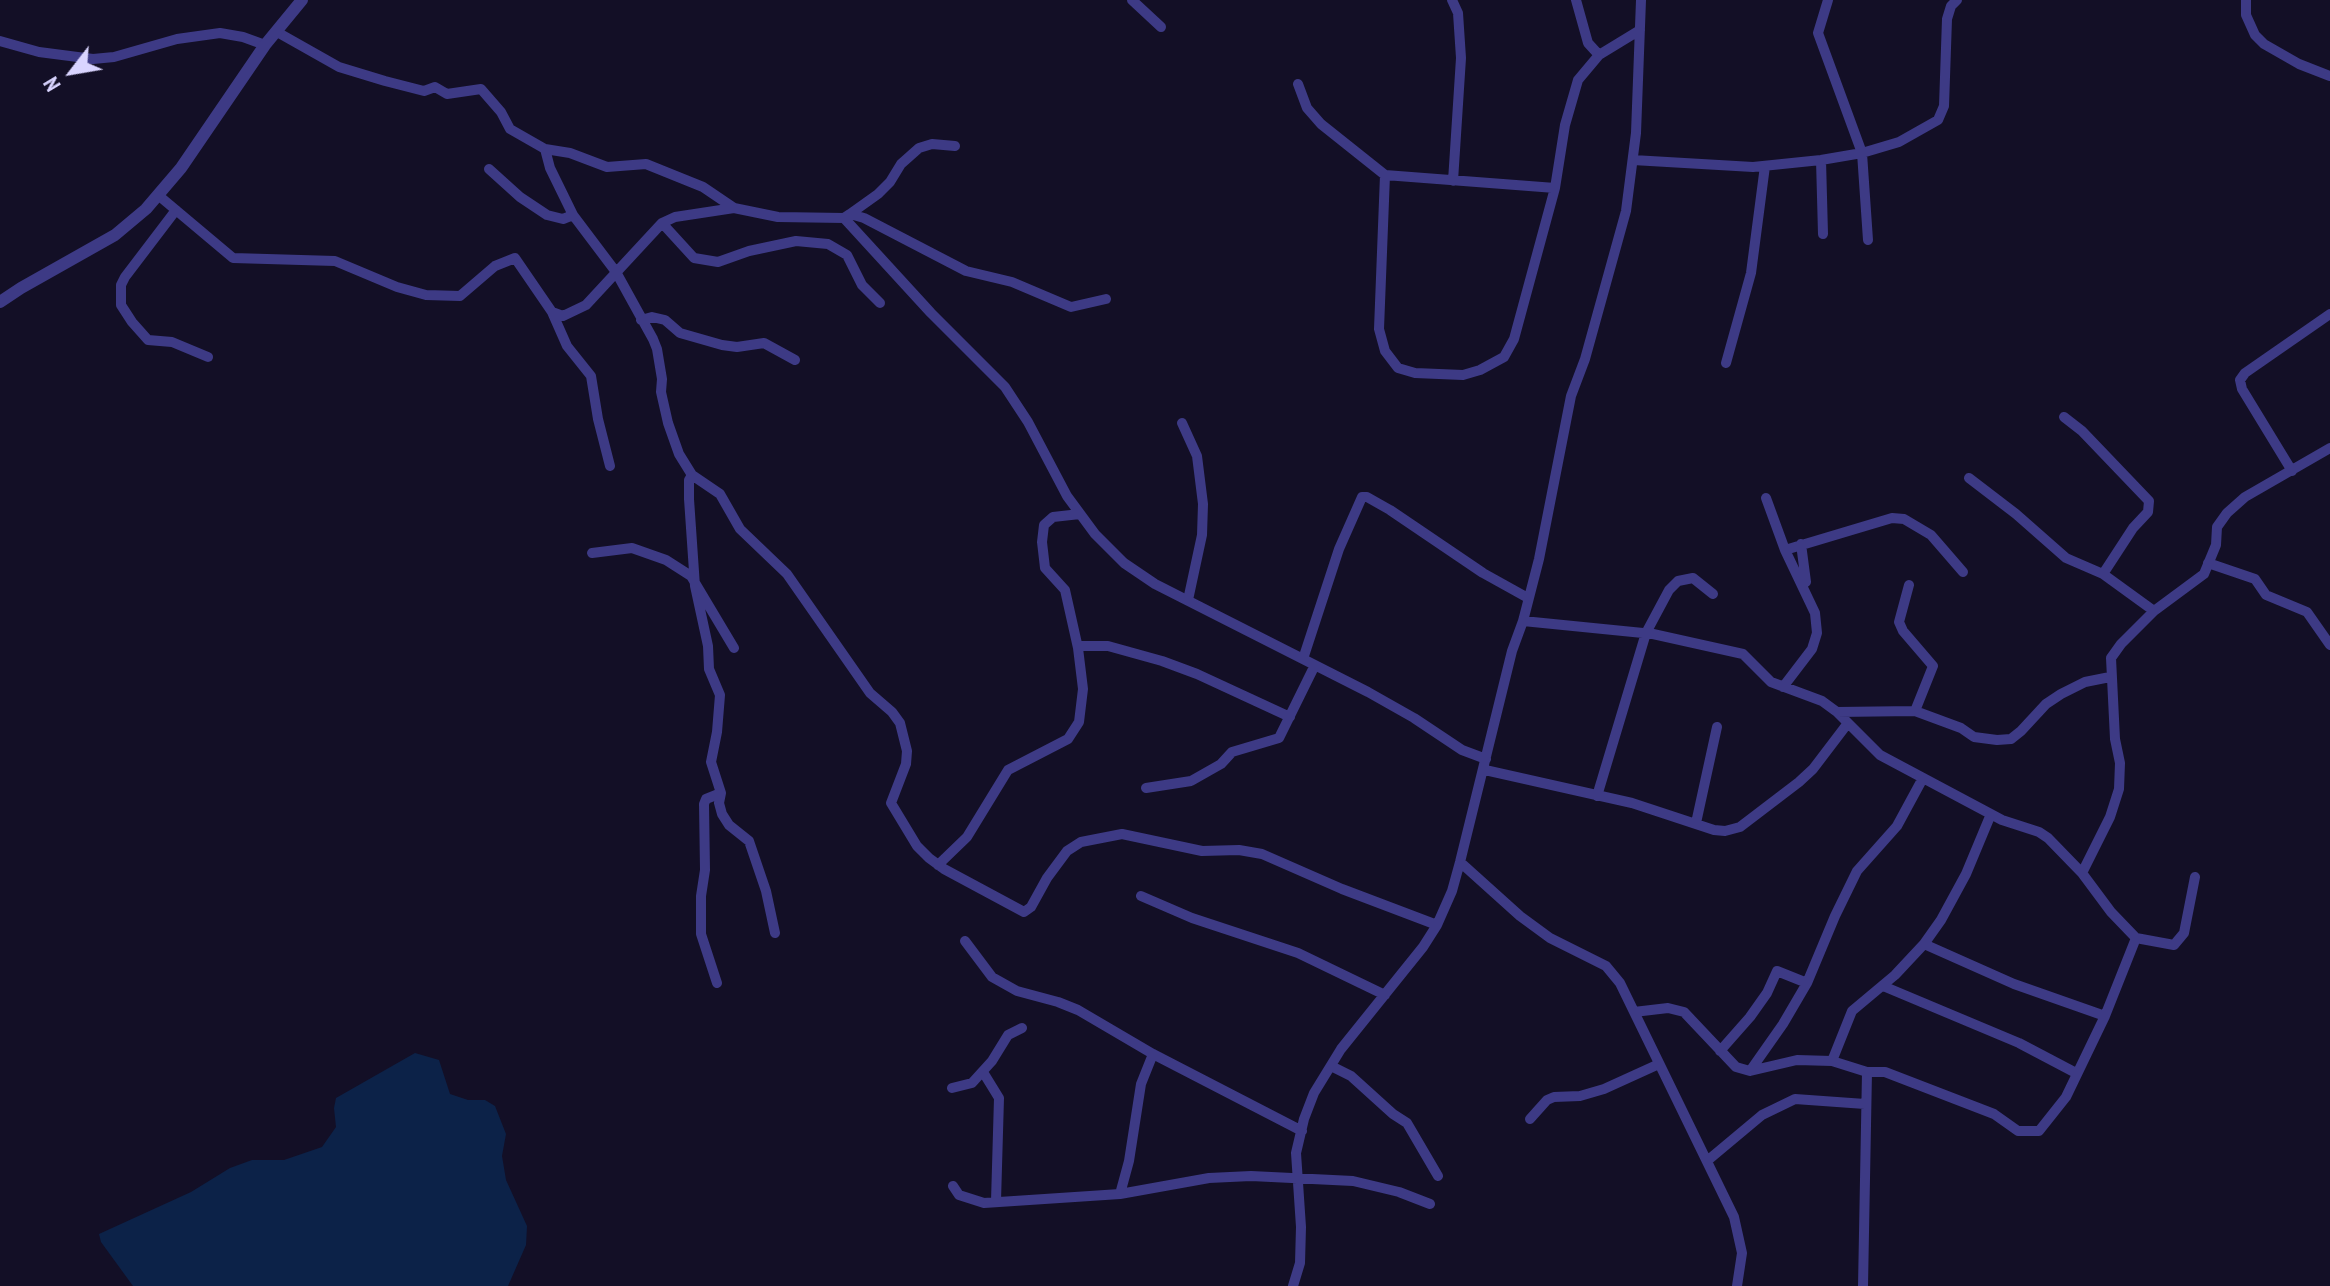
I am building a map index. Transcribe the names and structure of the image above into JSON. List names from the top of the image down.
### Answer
{
  "north": "bottom left"
}
